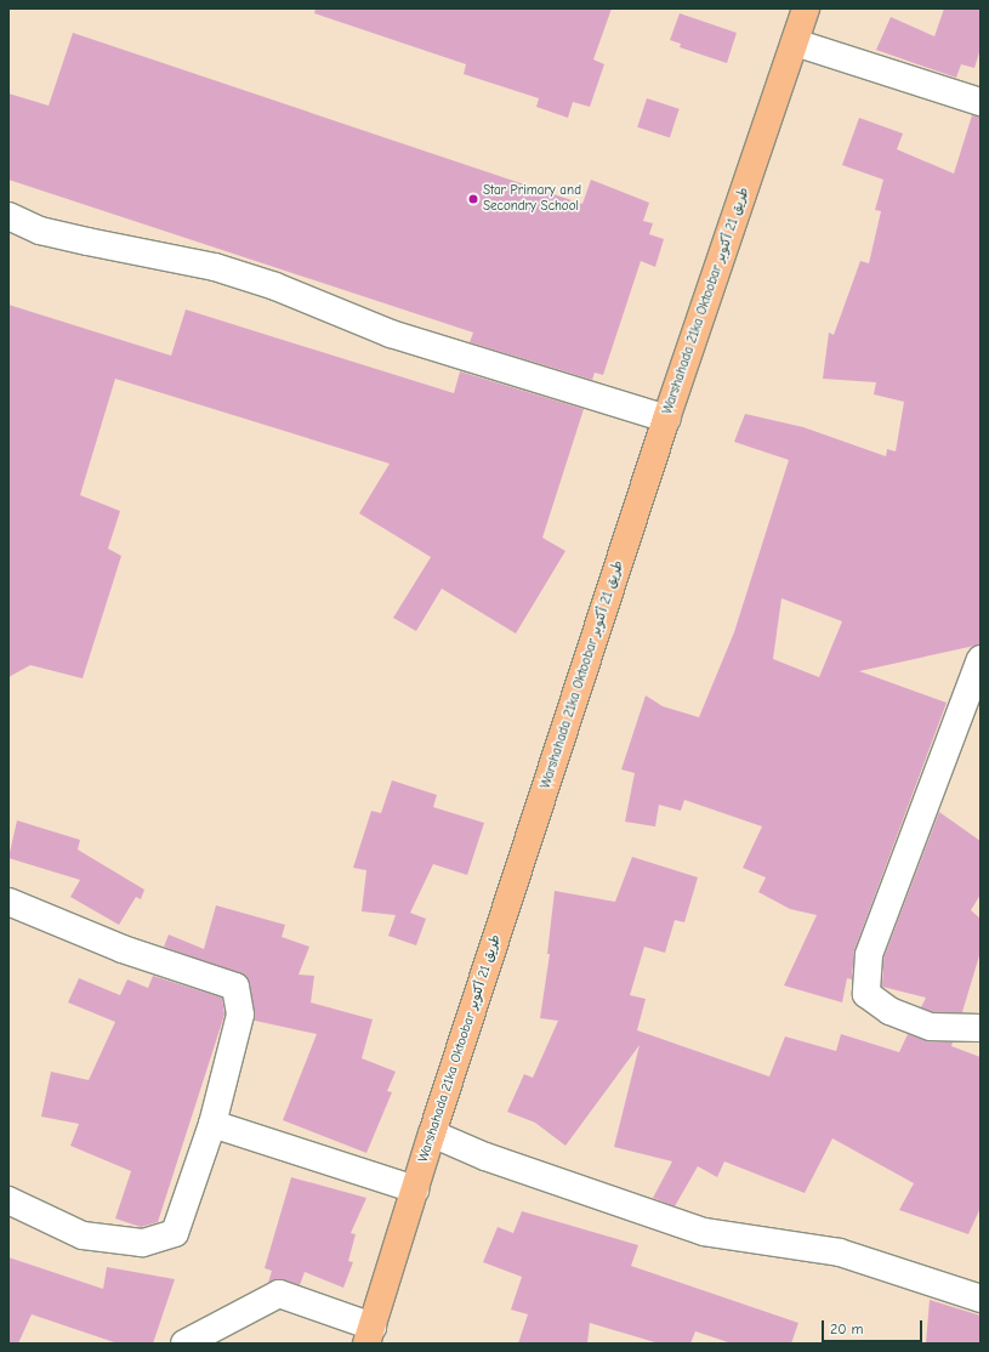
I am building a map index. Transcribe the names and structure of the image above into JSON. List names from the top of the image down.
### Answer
{
  "streets": {
    "main road": ["Warshahada 21ka Oktoobar طريق 21 أكتوبر"]
  },
  "places": ["Star Primary and Secondry School"],
  "scale_bar": "20 m"
}
